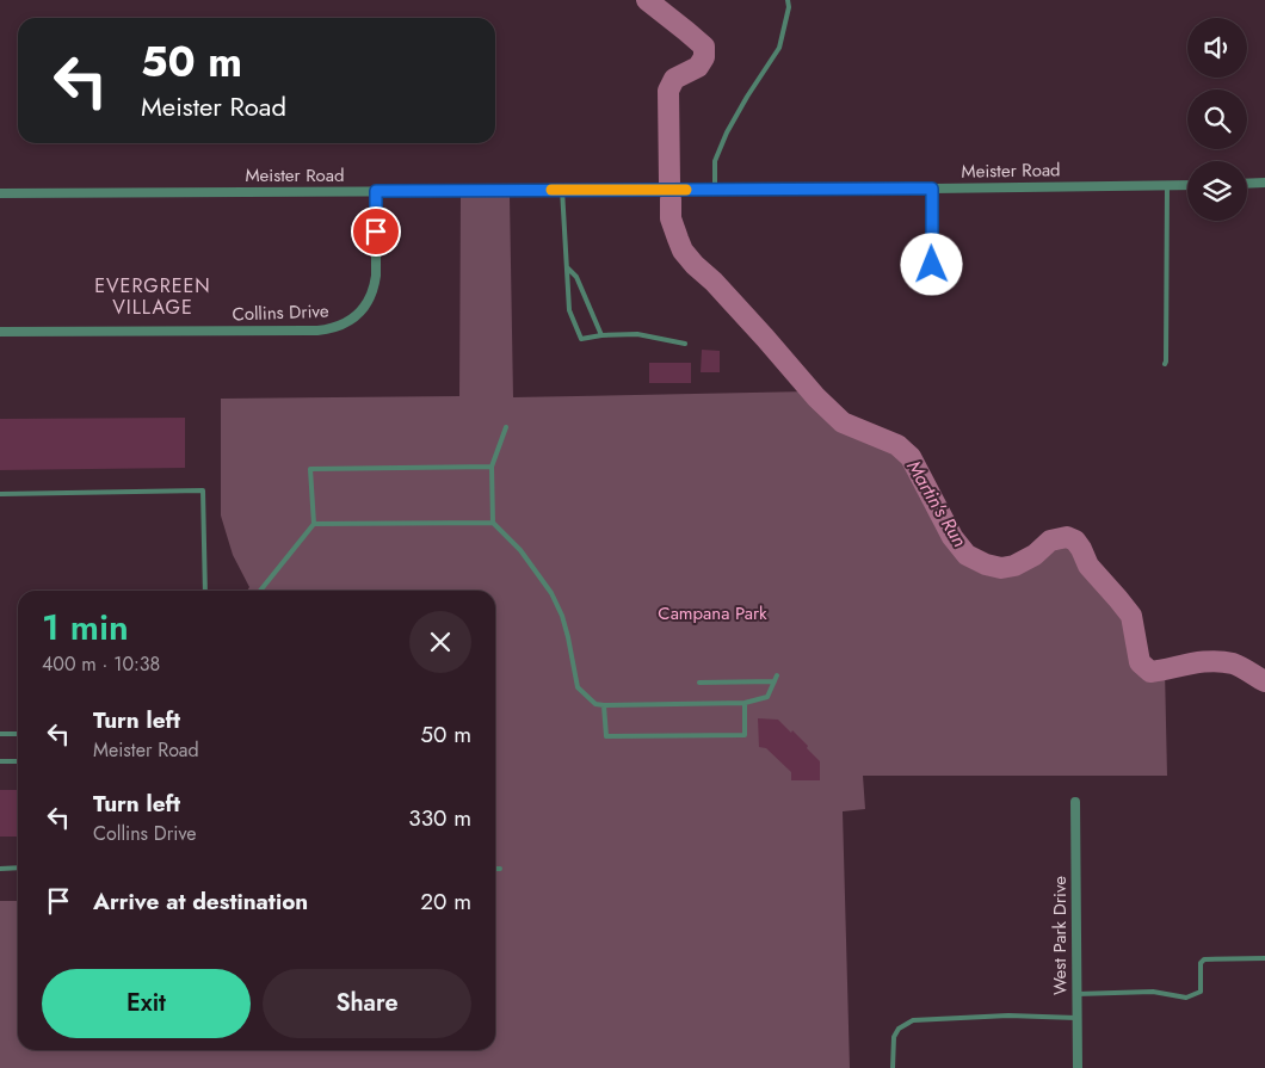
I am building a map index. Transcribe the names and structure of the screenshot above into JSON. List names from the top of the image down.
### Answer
{
  "streets": {
    "street": ["Meister Road", "Collins Drive", "West Park Drive"]
  },
  "crossings": [
    ["Meister Road", "Collins Drive"]
  ],
  "districts": ["EVERGREEN VILLAGE"],
  "water": ["Martin's Run"],
  "parks": ["Campana Park"],
  "page": {
    "turn": ["50 m", "Meister Road"],
    "heading": ["1 min", "400 m · 10:38"],
    "list": [
      {
        "name": "Turn left",
        "note": "Meister Road",
        "value": "50 m"
      },
      {
        "name": "Turn left",
        "note": "Collins Drive",
        "value": "330 m"
      },
      {
        "name": "Arrive at destination",
        "value": "20 m"
      }
    ],
    "buttons": ["Exit", "Share"]
  }
}
